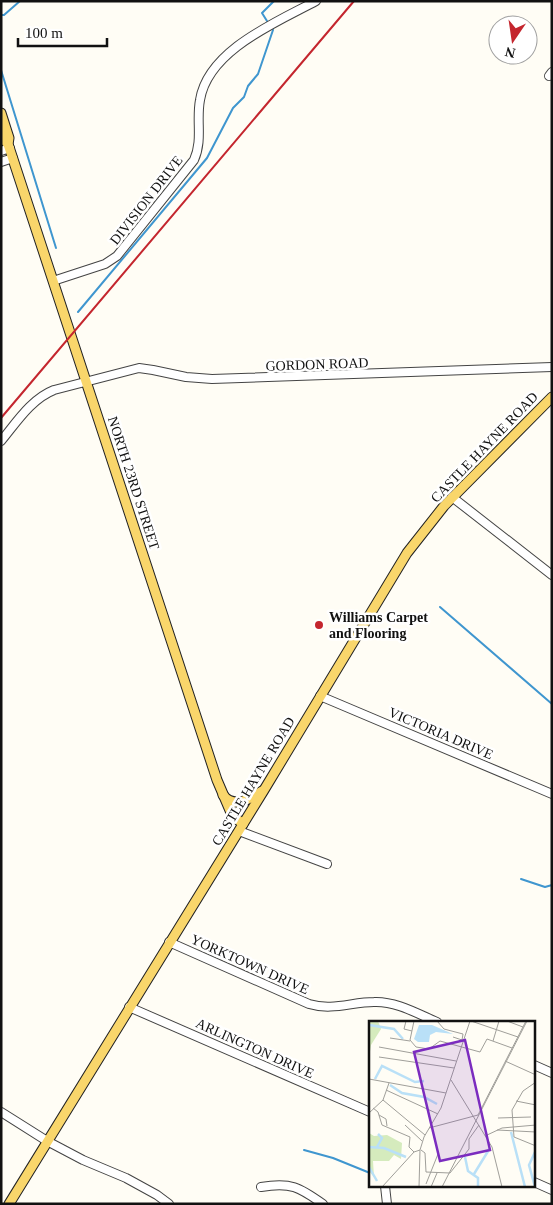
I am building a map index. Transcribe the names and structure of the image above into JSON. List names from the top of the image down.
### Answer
{
  "streets": {
    "main road": ["CASTLE HAYNE ROAD", "NORTH 23RD STREET"],
    "street": [
      "DIVISION DRIVE",
      "GORDON ROAD",
      "VICTORIA DRIVE",
      "YORKTOWN DRIVE",
      "ARLINGTON DRIVE"
    ]
  },
  "crossings": [
    ["DIVISION DRIVE", "NORTH 23RD STREET"],
    ["GORDON ROAD", "NORTH 23RD STREET"],
    ["CASTLE HAYNE ROAD", "NORTH 23RD STREET"],
    ["CASTLE HAYNE ROAD", "VICTORIA DRIVE"],
    ["CASTLE HAYNE ROAD", "YORKTOWN DRIVE"],
    ["CASTLE HAYNE ROAD", "ARLINGTON DRIVE"]
  ],
  "places": ["Williams Carpet and Flooring"],
  "scale_bar": "100 m",
  "north": "bottom"
}
